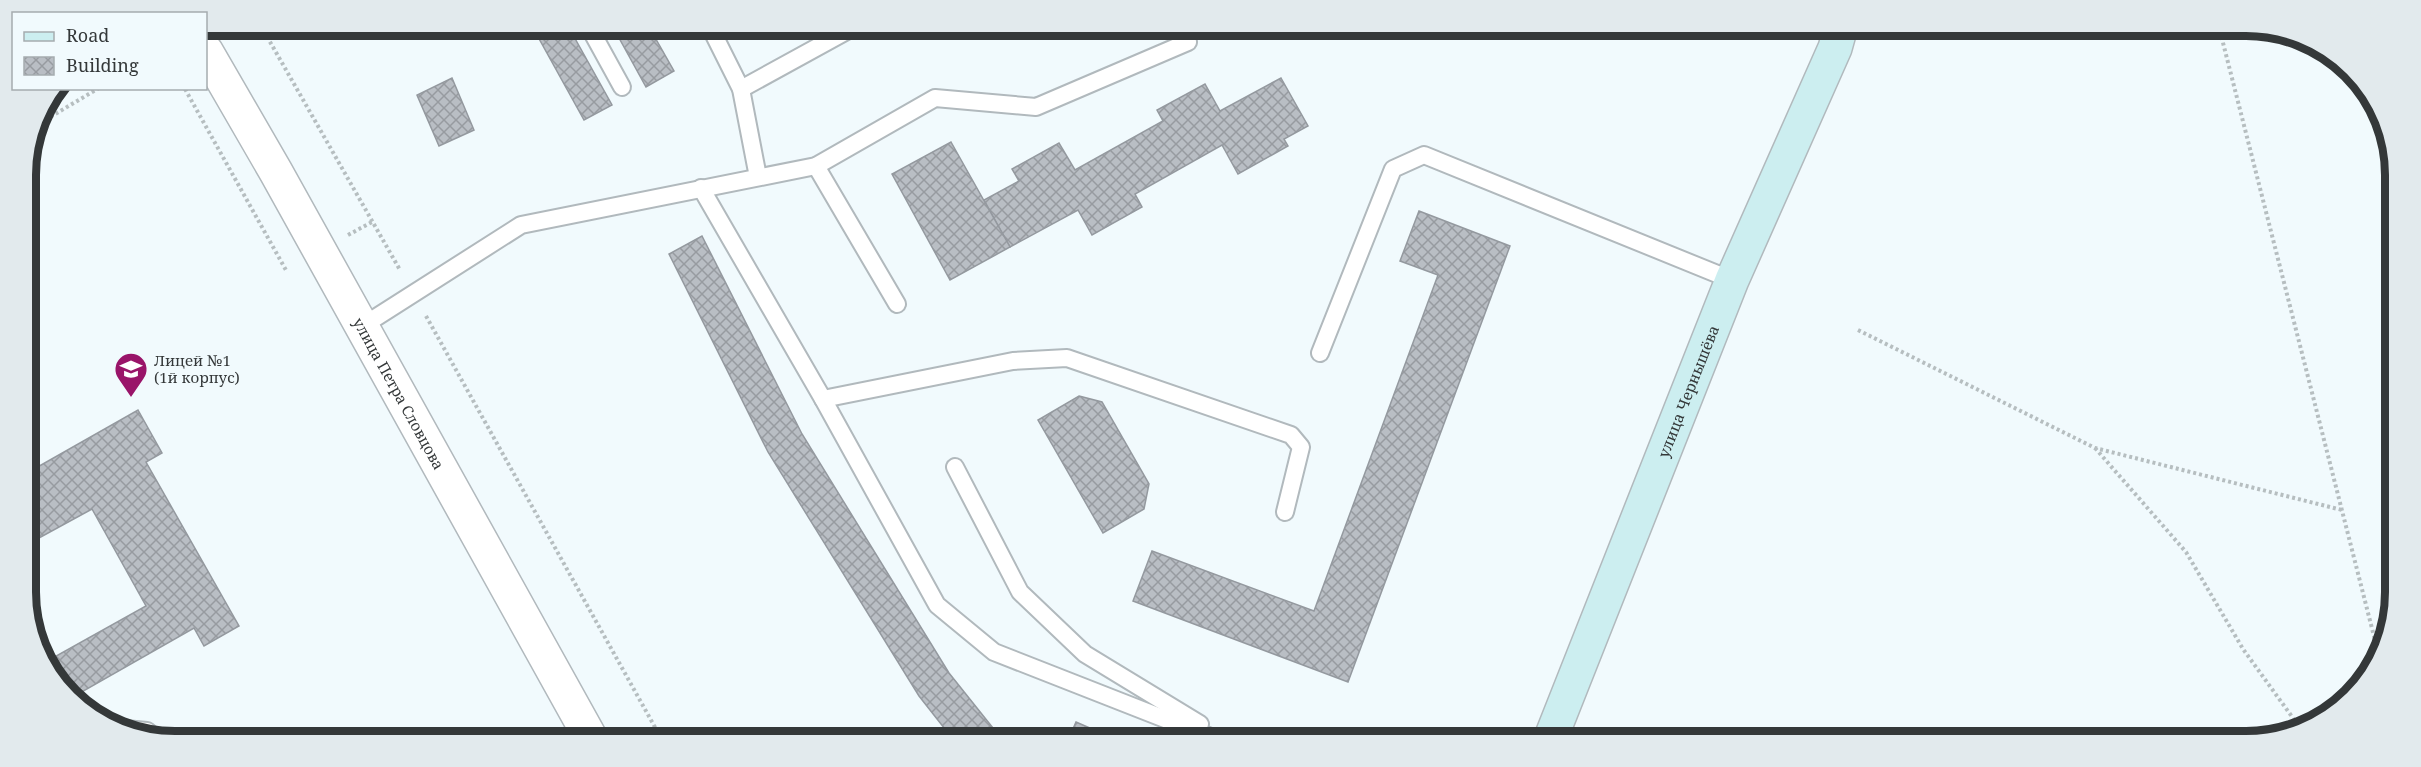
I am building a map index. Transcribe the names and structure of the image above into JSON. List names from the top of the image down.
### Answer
{
  "streets": {
    "street": ["улица Чернышёва", "улица Петра Словцова"]
  },
  "places": {
    "school or university": ["Лицей №1 (1й корпус)"]
  },
  "legend": ["Road", "Building"]
}
